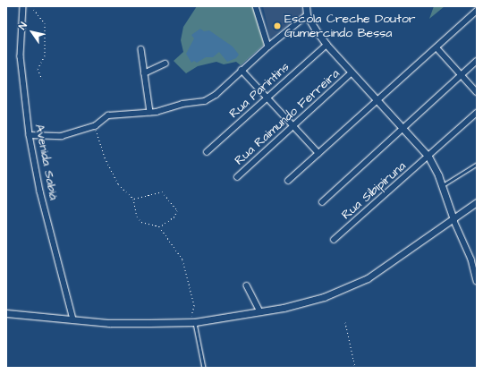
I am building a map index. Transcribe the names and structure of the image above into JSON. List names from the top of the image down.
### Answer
{
  "streets": {
    "street": [
      "Rua Parintins",
      "Rua Raimundo Ferreira",
      "Avenida Sabiá",
      "Rua Sibipiruna"
    ]
  },
  "places": ["Escola Creche Doutor Gumercindo Bessa"],
  "north": "top left"
}
